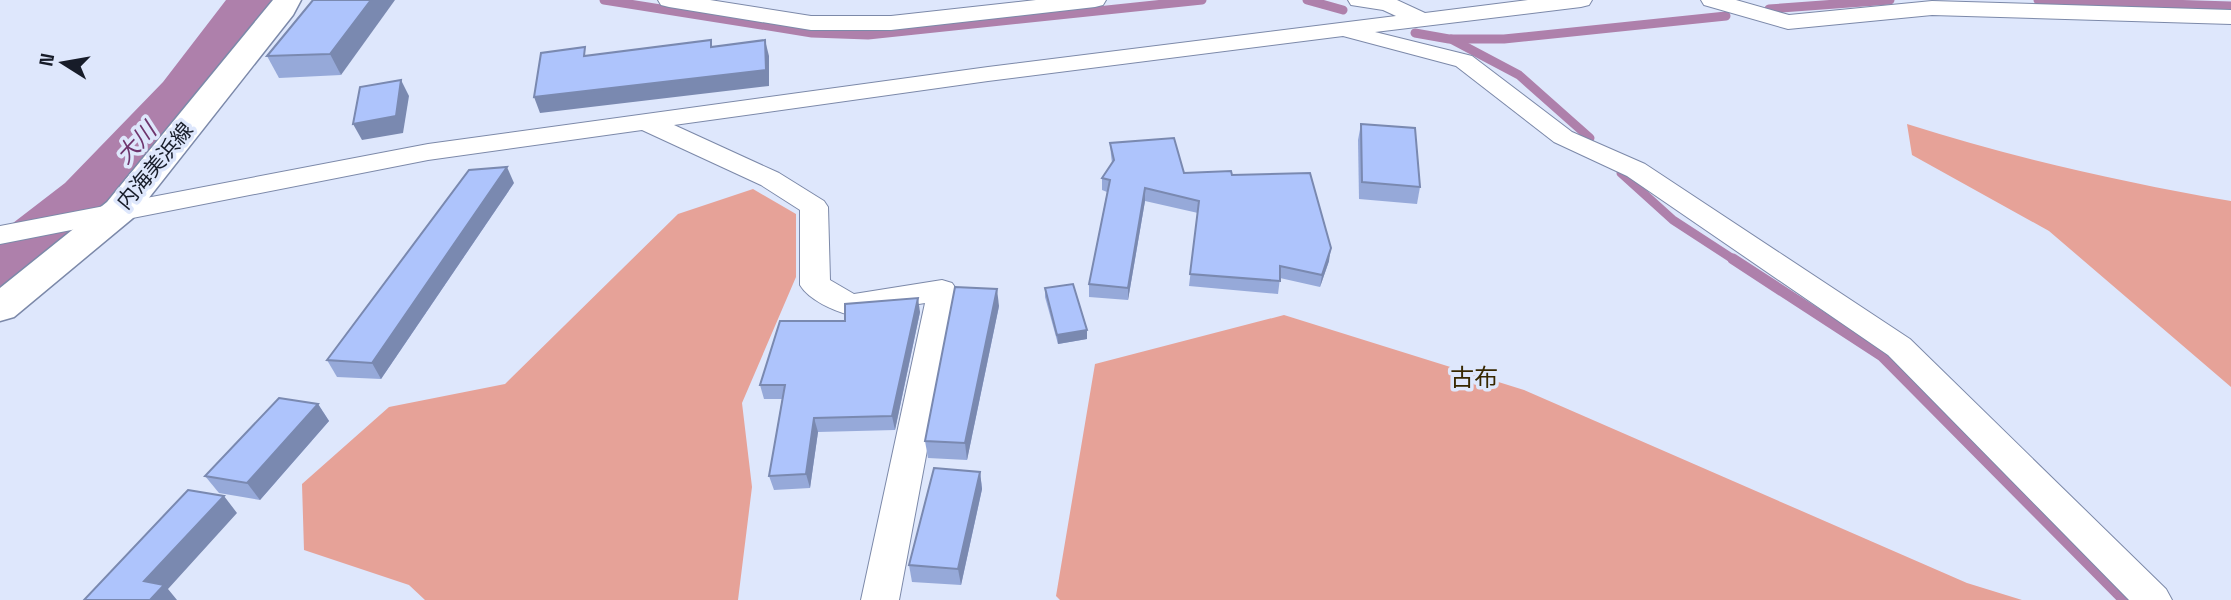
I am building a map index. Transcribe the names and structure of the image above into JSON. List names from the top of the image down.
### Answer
{
  "streets": {
    "main road": ["内海美浜線"]
  },
  "districts": ["古布"],
  "water": ["大川"],
  "north": "left"
}
